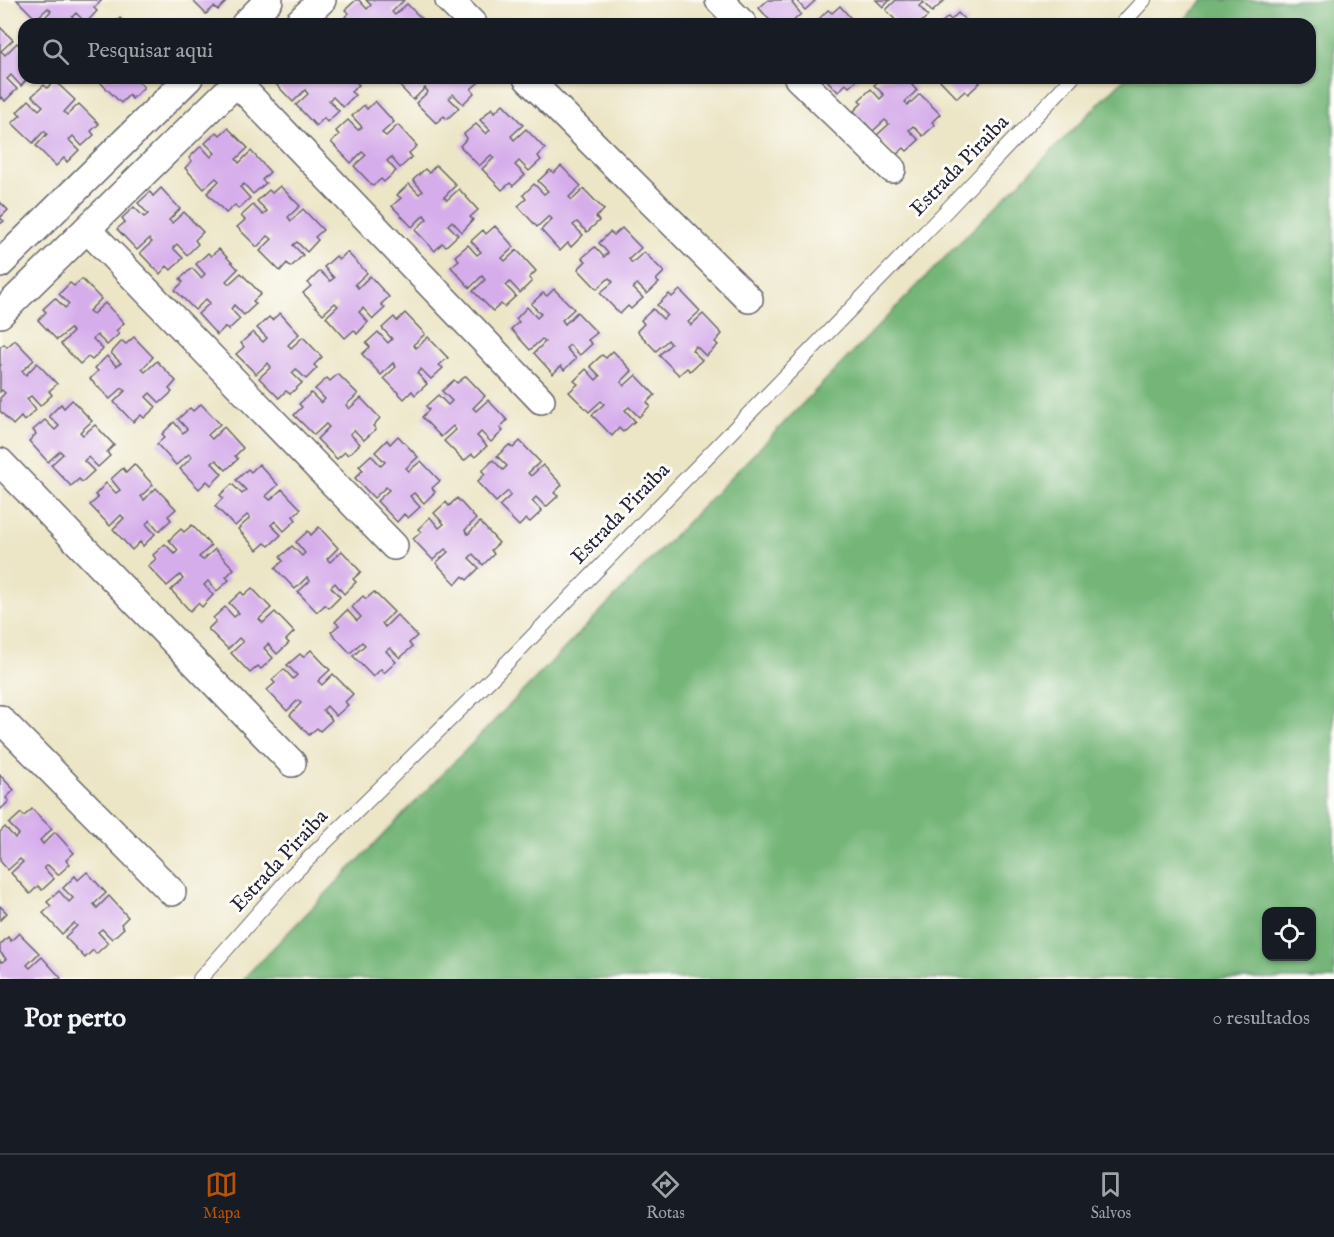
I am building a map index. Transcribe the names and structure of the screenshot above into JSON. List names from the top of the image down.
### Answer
{
  "streets": {
    "lane": ["Estrada Piraiba"]
  },
  "page": {
    "search": "Pesquisar aqui",
    "heading": ["Por perto", "0 resultados"],
    "nav": ["Mapa", "Rotas", "Salvos"]
  }
}
